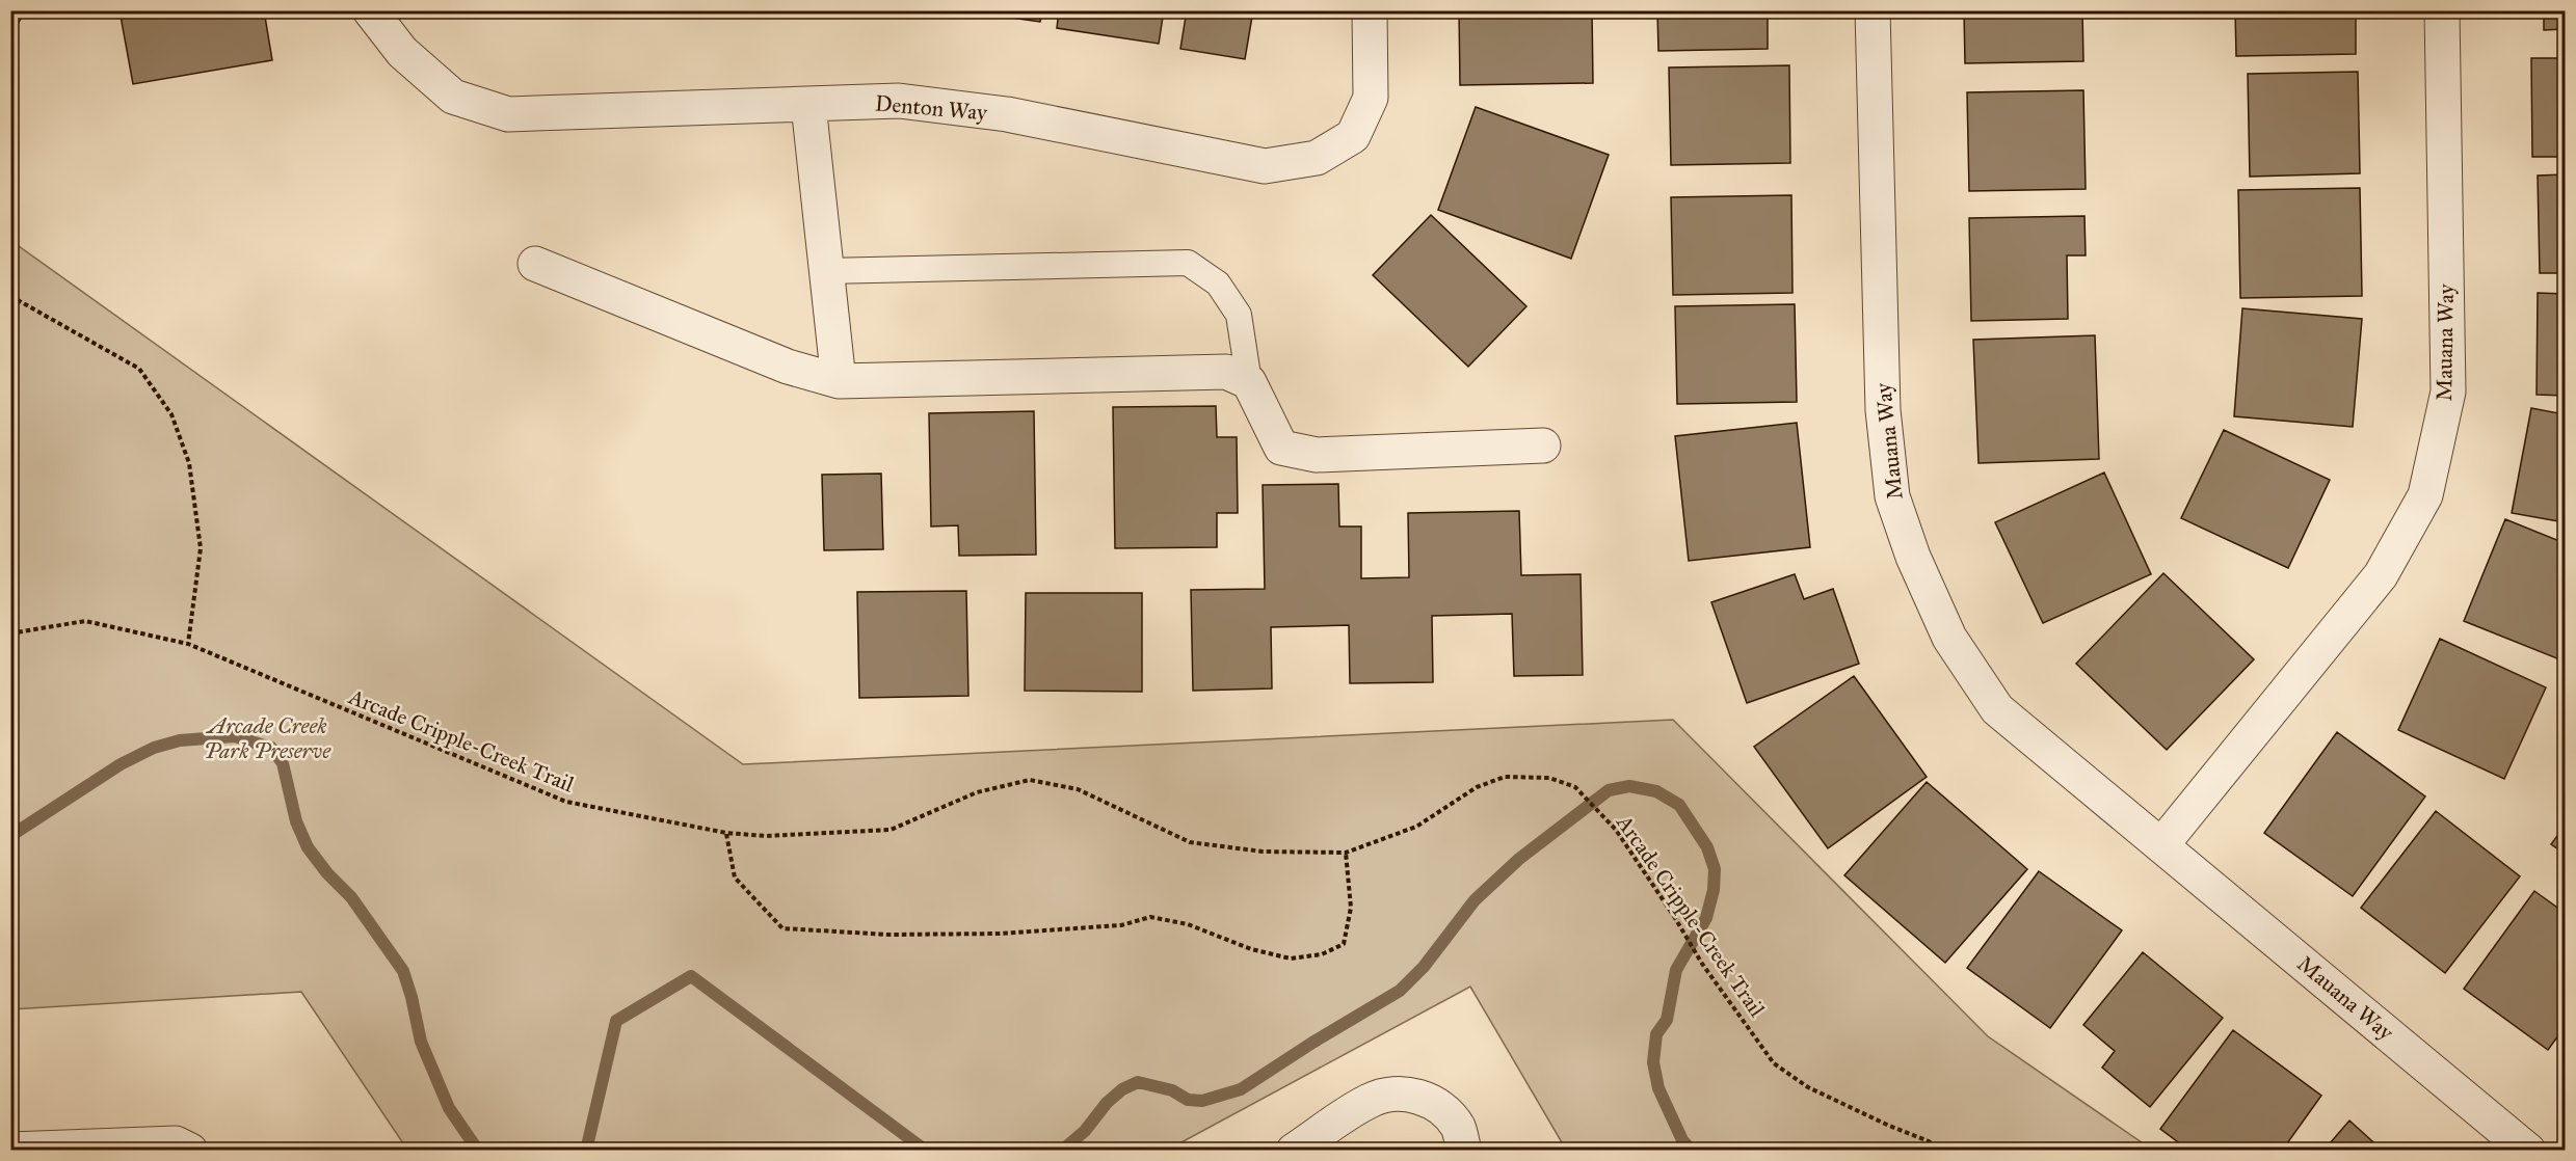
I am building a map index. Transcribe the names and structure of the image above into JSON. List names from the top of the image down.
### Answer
{
  "streets": {
    "street": ["Denton Way", "Mauana Way"],
    "path": ["Arcade Cripple-Creek Trail"]
  },
  "parks": ["Arcade Creek Park Preserve"]
}
